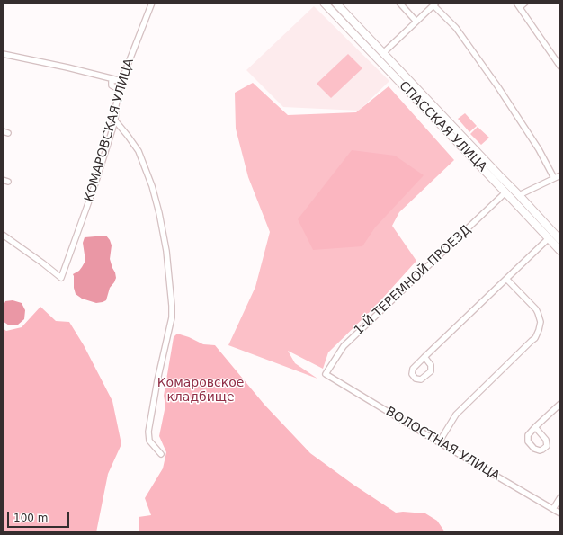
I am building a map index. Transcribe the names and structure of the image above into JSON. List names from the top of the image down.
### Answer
{
  "streets": {
    "street": [
      "СПАССКАЯ УЛИЦА",
      "КОМАРОВСКАЯ УЛИЦА",
      "1-Й ТЕРЕМНОЙ ПРОЕЗД",
      "ВОЛОСТНАЯ УЛИЦА"
    ]
  },
  "crossings": [
    ["СПАССКАЯ УЛИЦА", "1-Й ТЕРЕМНОЙ ПРОЕЗД"],
    ["1-Й ТЕРЕМНОЙ ПРОЕЗД", "ВОЛОСТНАЯ УЛИЦА"]
  ],
  "parks": ["Комаровское кладбище"],
  "scale_bar": "100 m"
}
